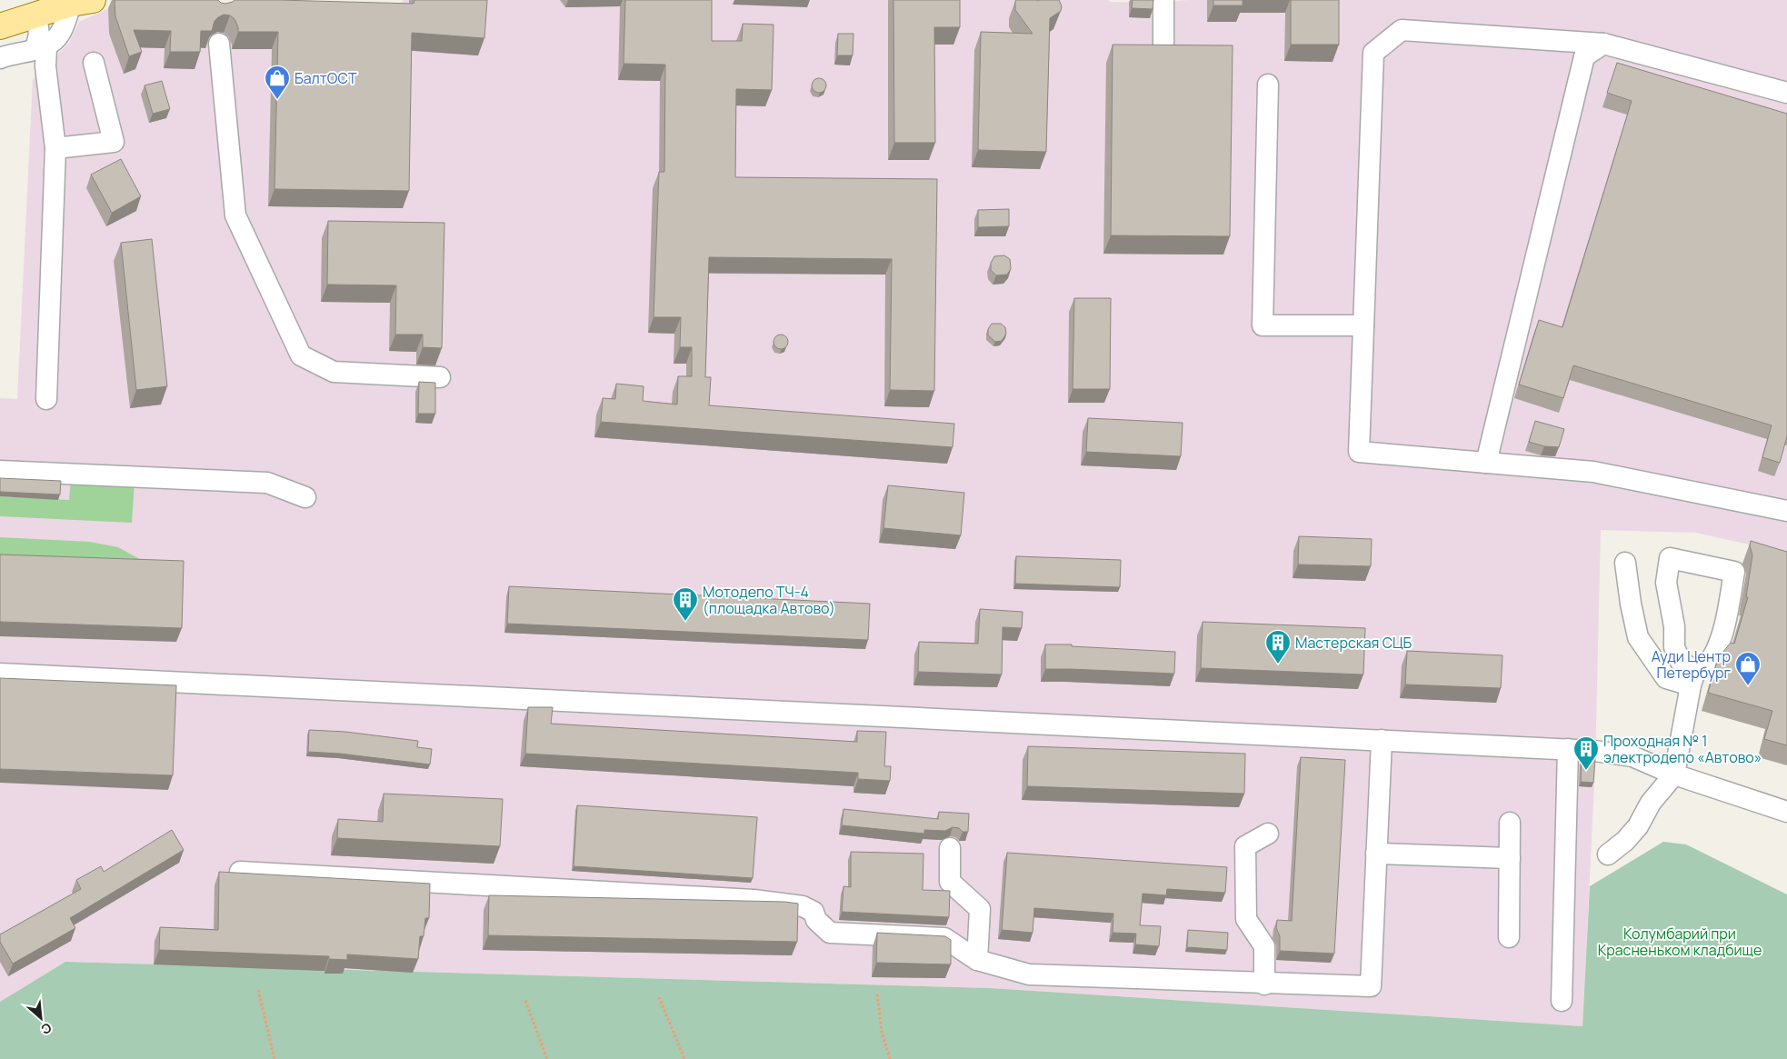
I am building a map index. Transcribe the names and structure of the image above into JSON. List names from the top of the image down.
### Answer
{
  "parks": ["Колумбарий при Красненьком кладбище"],
  "places": {
    "shop": ["БалтОСТ", "Ауди Центр Петербург"],
    "building": ["Мотодепо ТЧ-4 (площадка Автово)", "Мастерская СЦБ", "Проходная № 1 электродепо «Автово»"]
  },
  "north": "bottom right"
}
